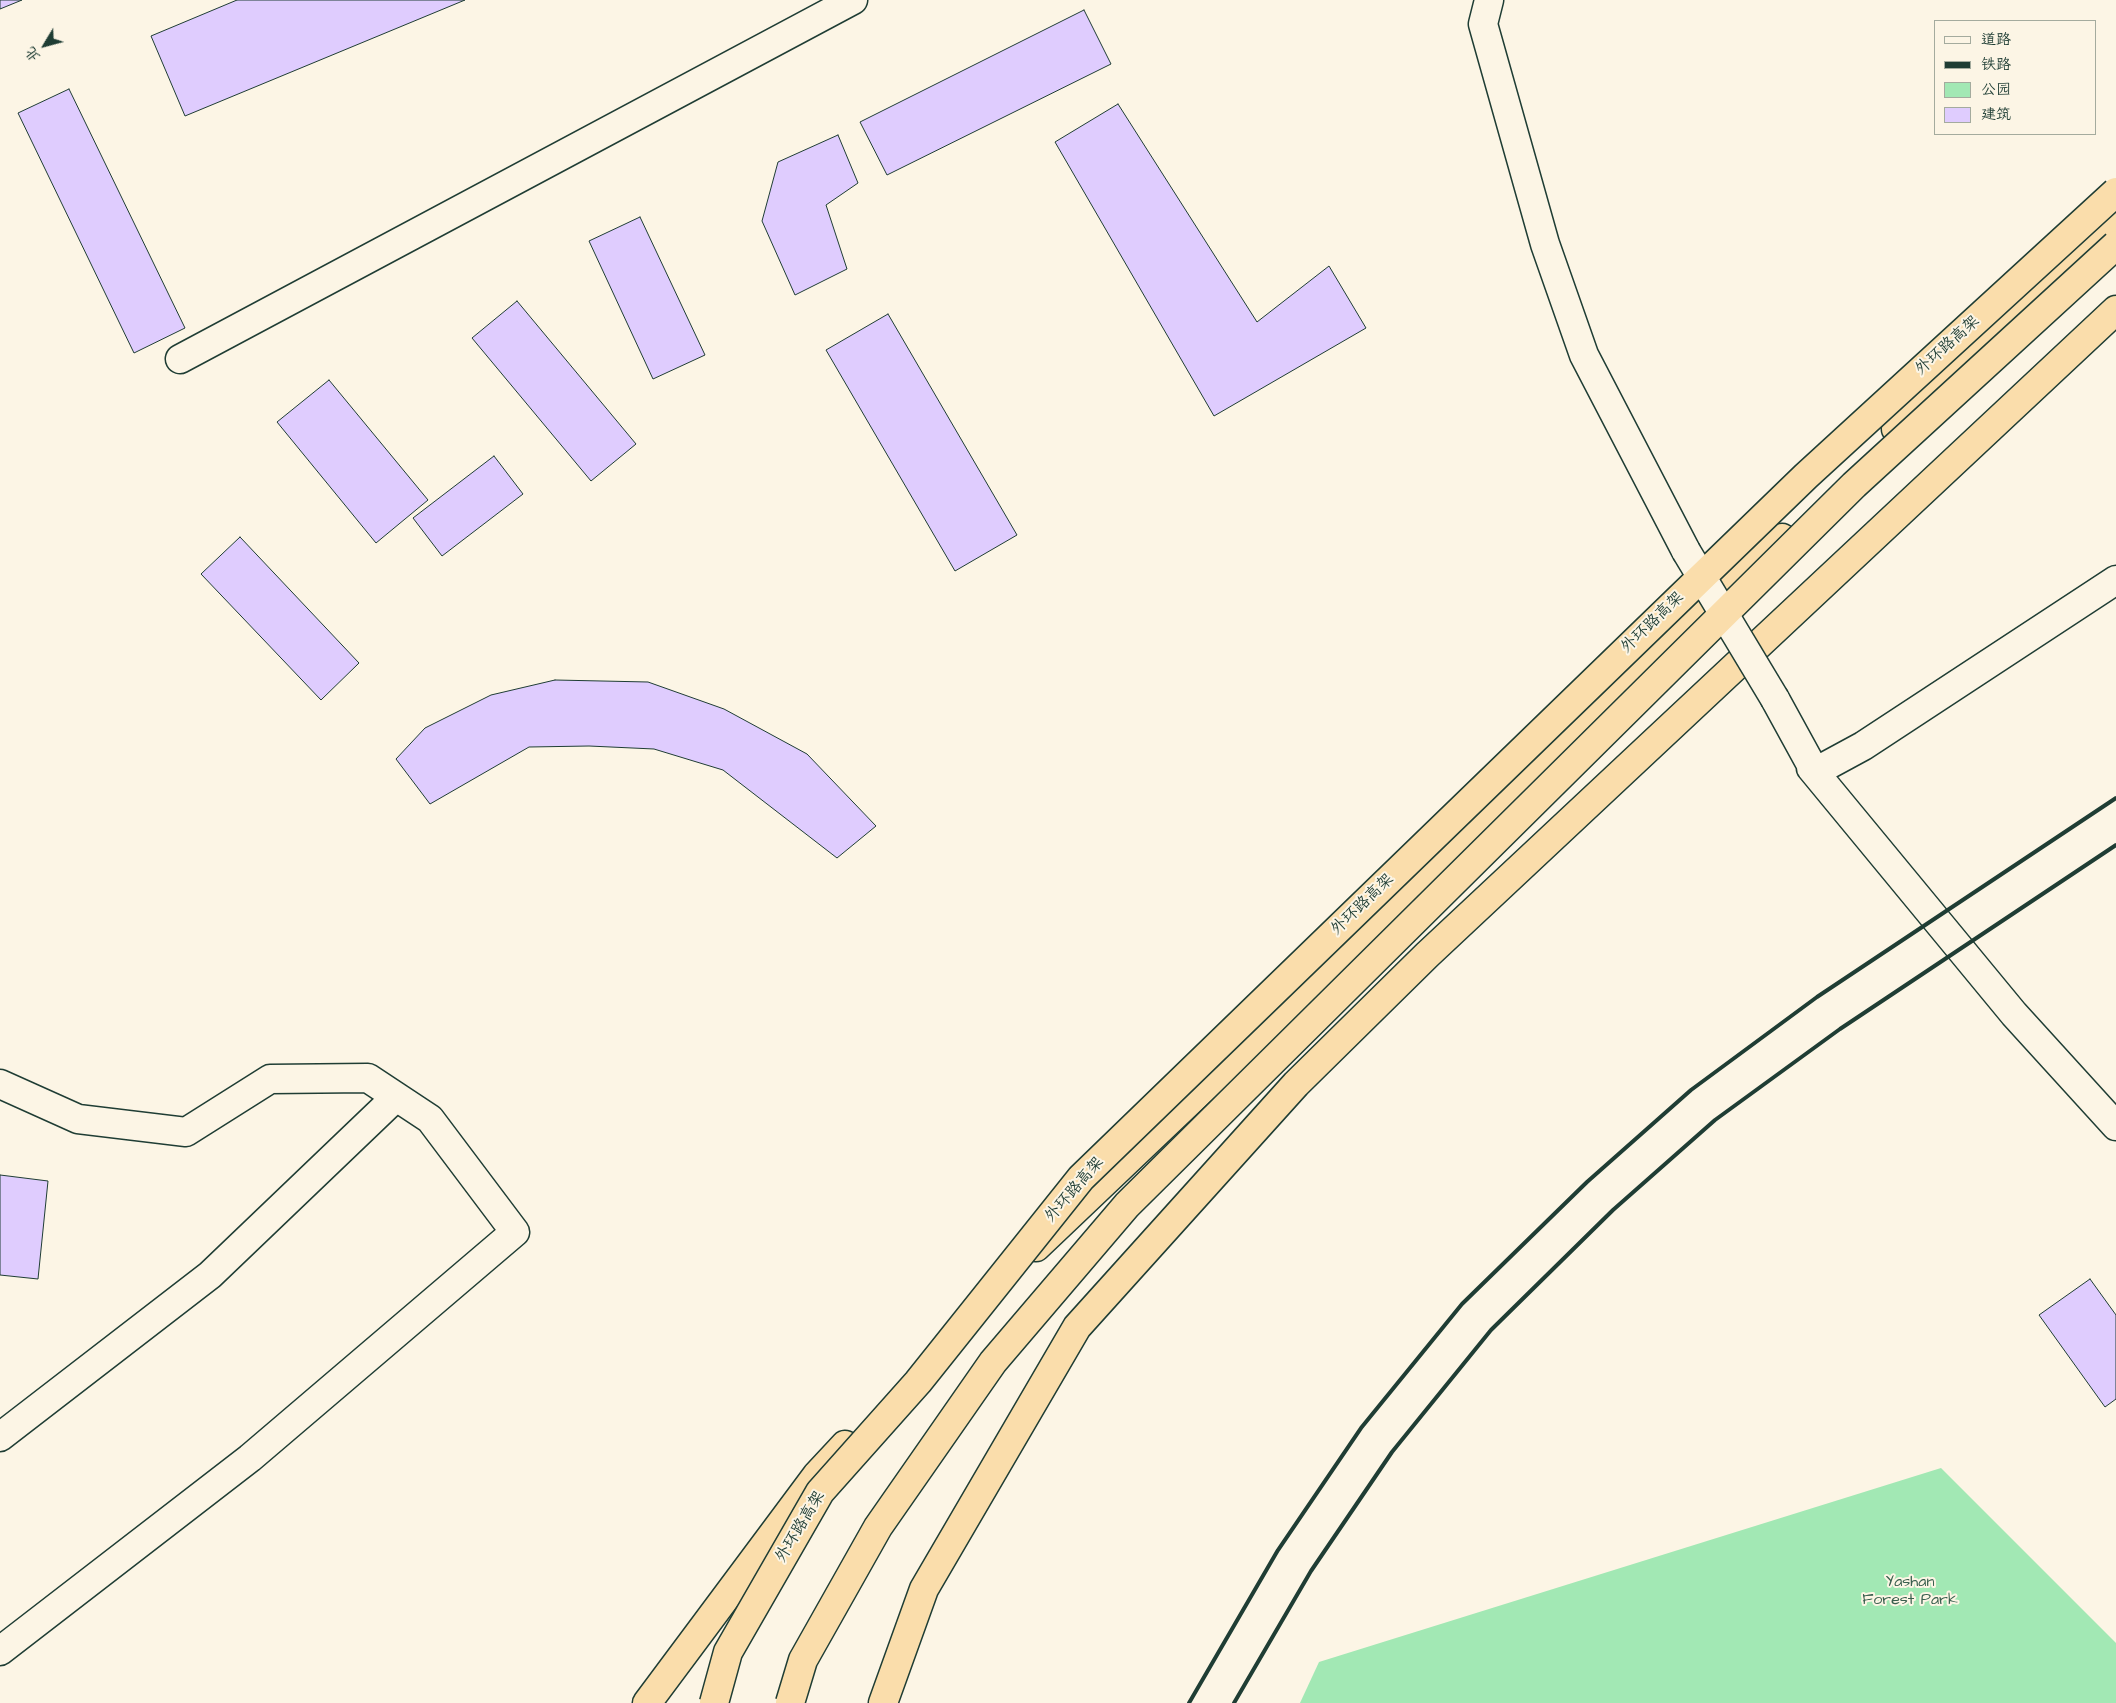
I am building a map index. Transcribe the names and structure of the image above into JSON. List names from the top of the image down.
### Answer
{
  "streets": {
    "highway": ["外环路高架"]
  },
  "parks": ["Yashan Forest Park"],
  "legend": [
    "道路",
    "铁路",
    "公园",
    "建筑"
  ],
  "north": "bottom left"
}
